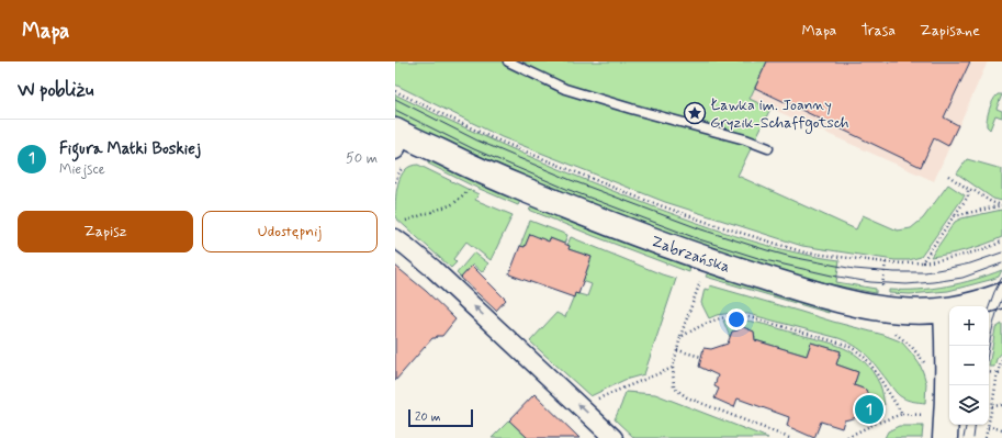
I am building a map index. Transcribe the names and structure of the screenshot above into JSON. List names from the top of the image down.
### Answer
{
  "streets": {
    "street": ["Zabrzańska"]
  },
  "places": {
    "place": ["Ławka im. Joanny Gryzik-Schaffgotsch"]
  },
  "scale_bar": "20 m",
  "page": {
    "header": "Mapa",
    "nav": ["Mapa", "Trasa", "Zapisane"],
    "heading": "W pobliżu",
    "list": [
      {
        "mark": "1",
        "name": "Figura Matki Boskiej",
        "note": "Miejsce",
        "value": "50 m"
      }
    ],
    "buttons": ["Zapisz", "Udostępnij"],
    "map_buttons": ["+", "−"],
    "pins": "1",
    "scale": "20 m"
  }
}
